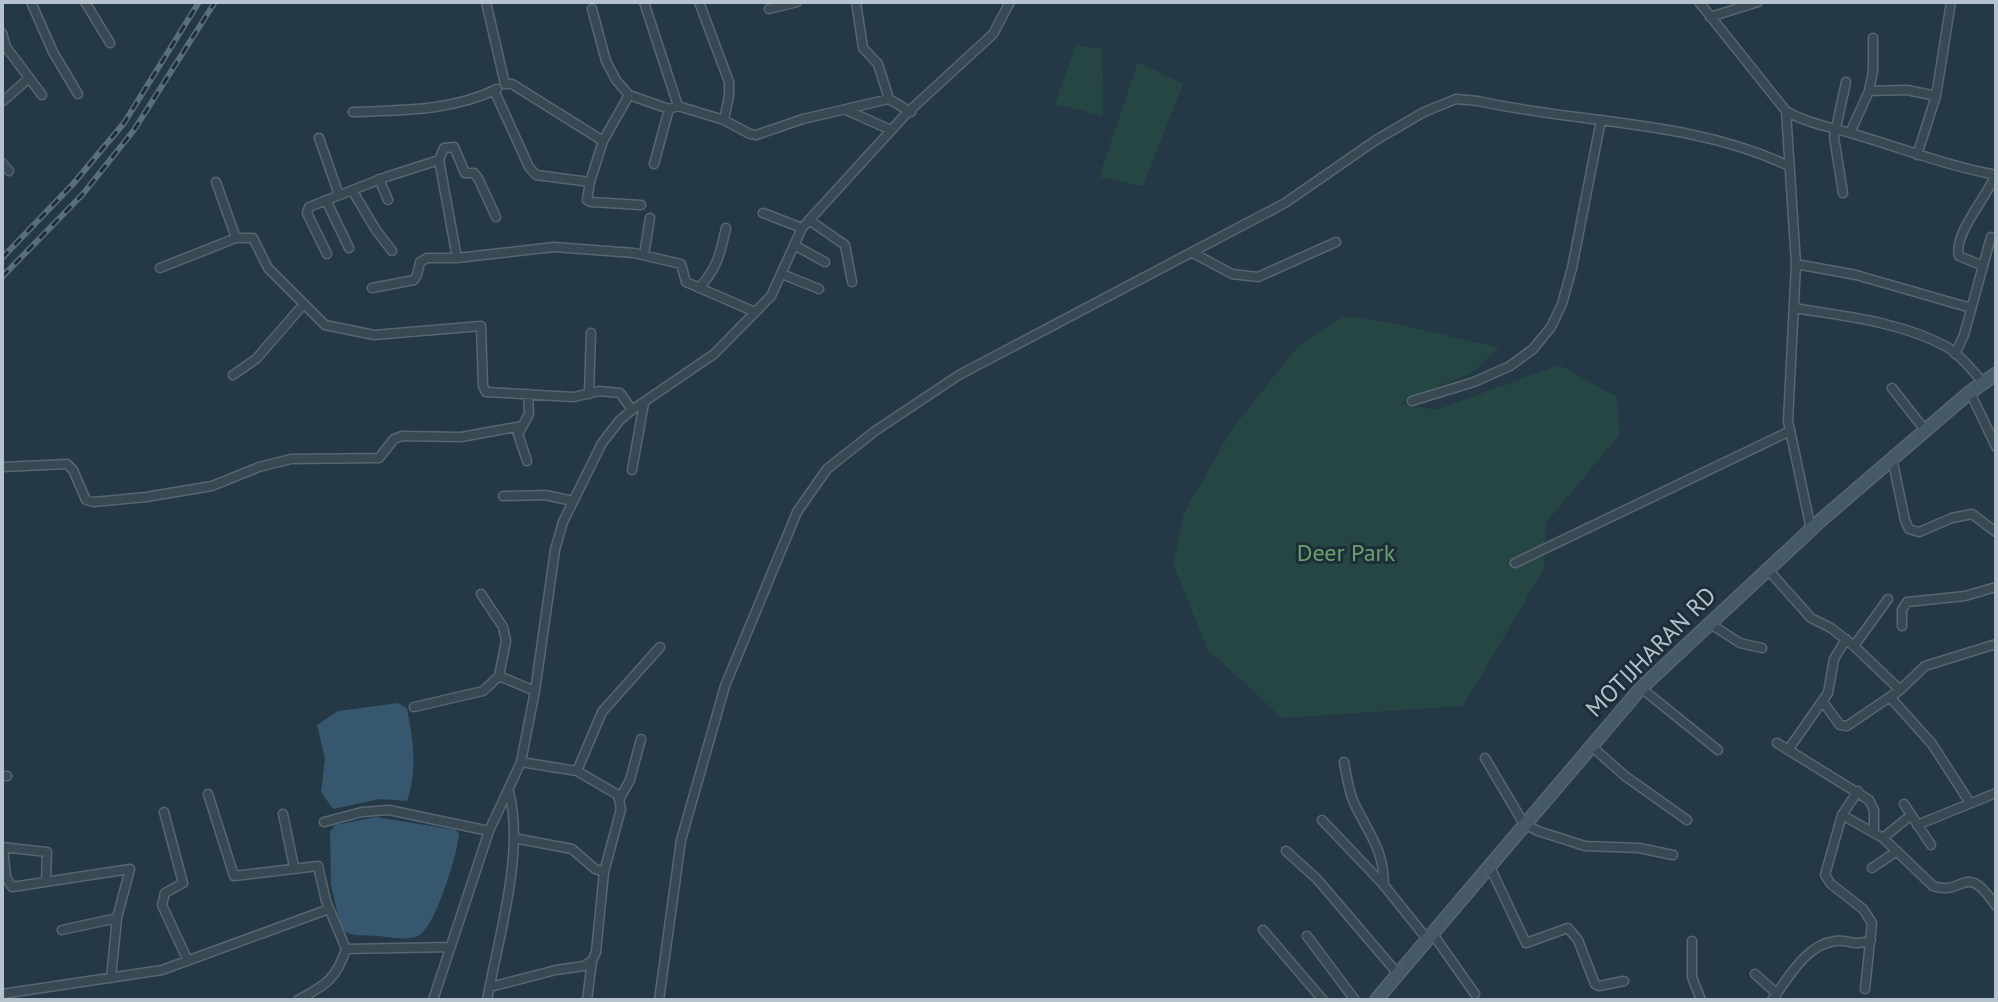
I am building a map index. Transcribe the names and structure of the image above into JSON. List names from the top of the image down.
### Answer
{
  "streets": {
    "main road": ["MOTIJHARAN RD"]
  },
  "parks": ["Deer Park"]
}
